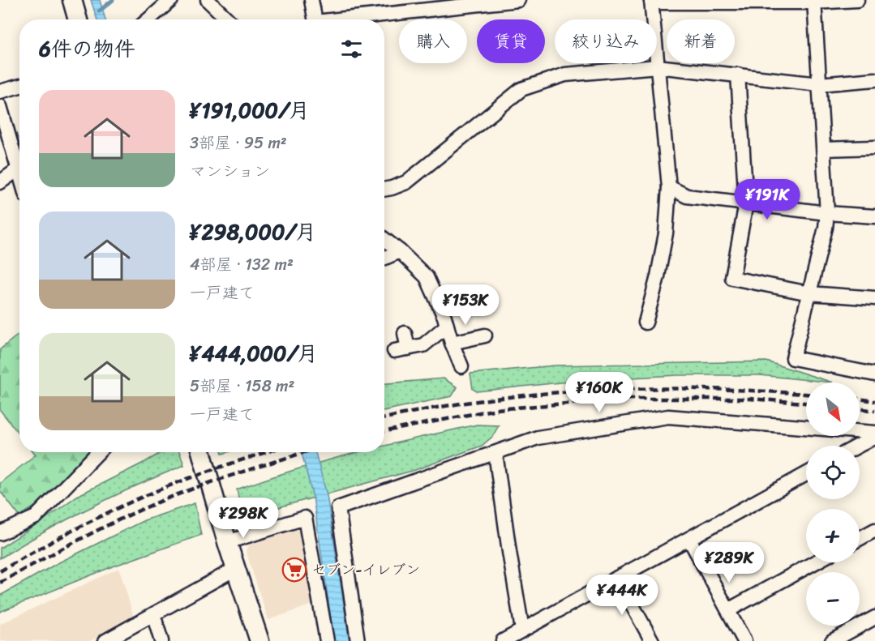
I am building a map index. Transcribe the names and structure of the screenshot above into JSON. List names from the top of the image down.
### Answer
{
  "places": {
    "supermarket": ["セブン-イレブン"]
  },
  "north": "bottom right",
  "page": {
    "chip": [
      "購入",
      "賃貸",
      "絞り込み",
      "新着"
    ],
    "heading": "6件の物件",
    "list": [
      {
        "name": "¥191,000/月",
        "note": "3部屋 · 95 m² · マンション"
      },
      {
        "name": "¥298,000/月",
        "note": "4部屋 · 132 m² · 一戸建て"
      },
      {
        "name": "¥444,000/月",
        "note": "5部屋 · 158 m² · 一戸建て"
      }
    ],
    "price": [
      "¥191K",
      "¥153K",
      "¥160K",
      "¥298K",
      "¥289K",
      "¥444K"
    ],
    "map_buttons": ["+", "−"]
  }
}
